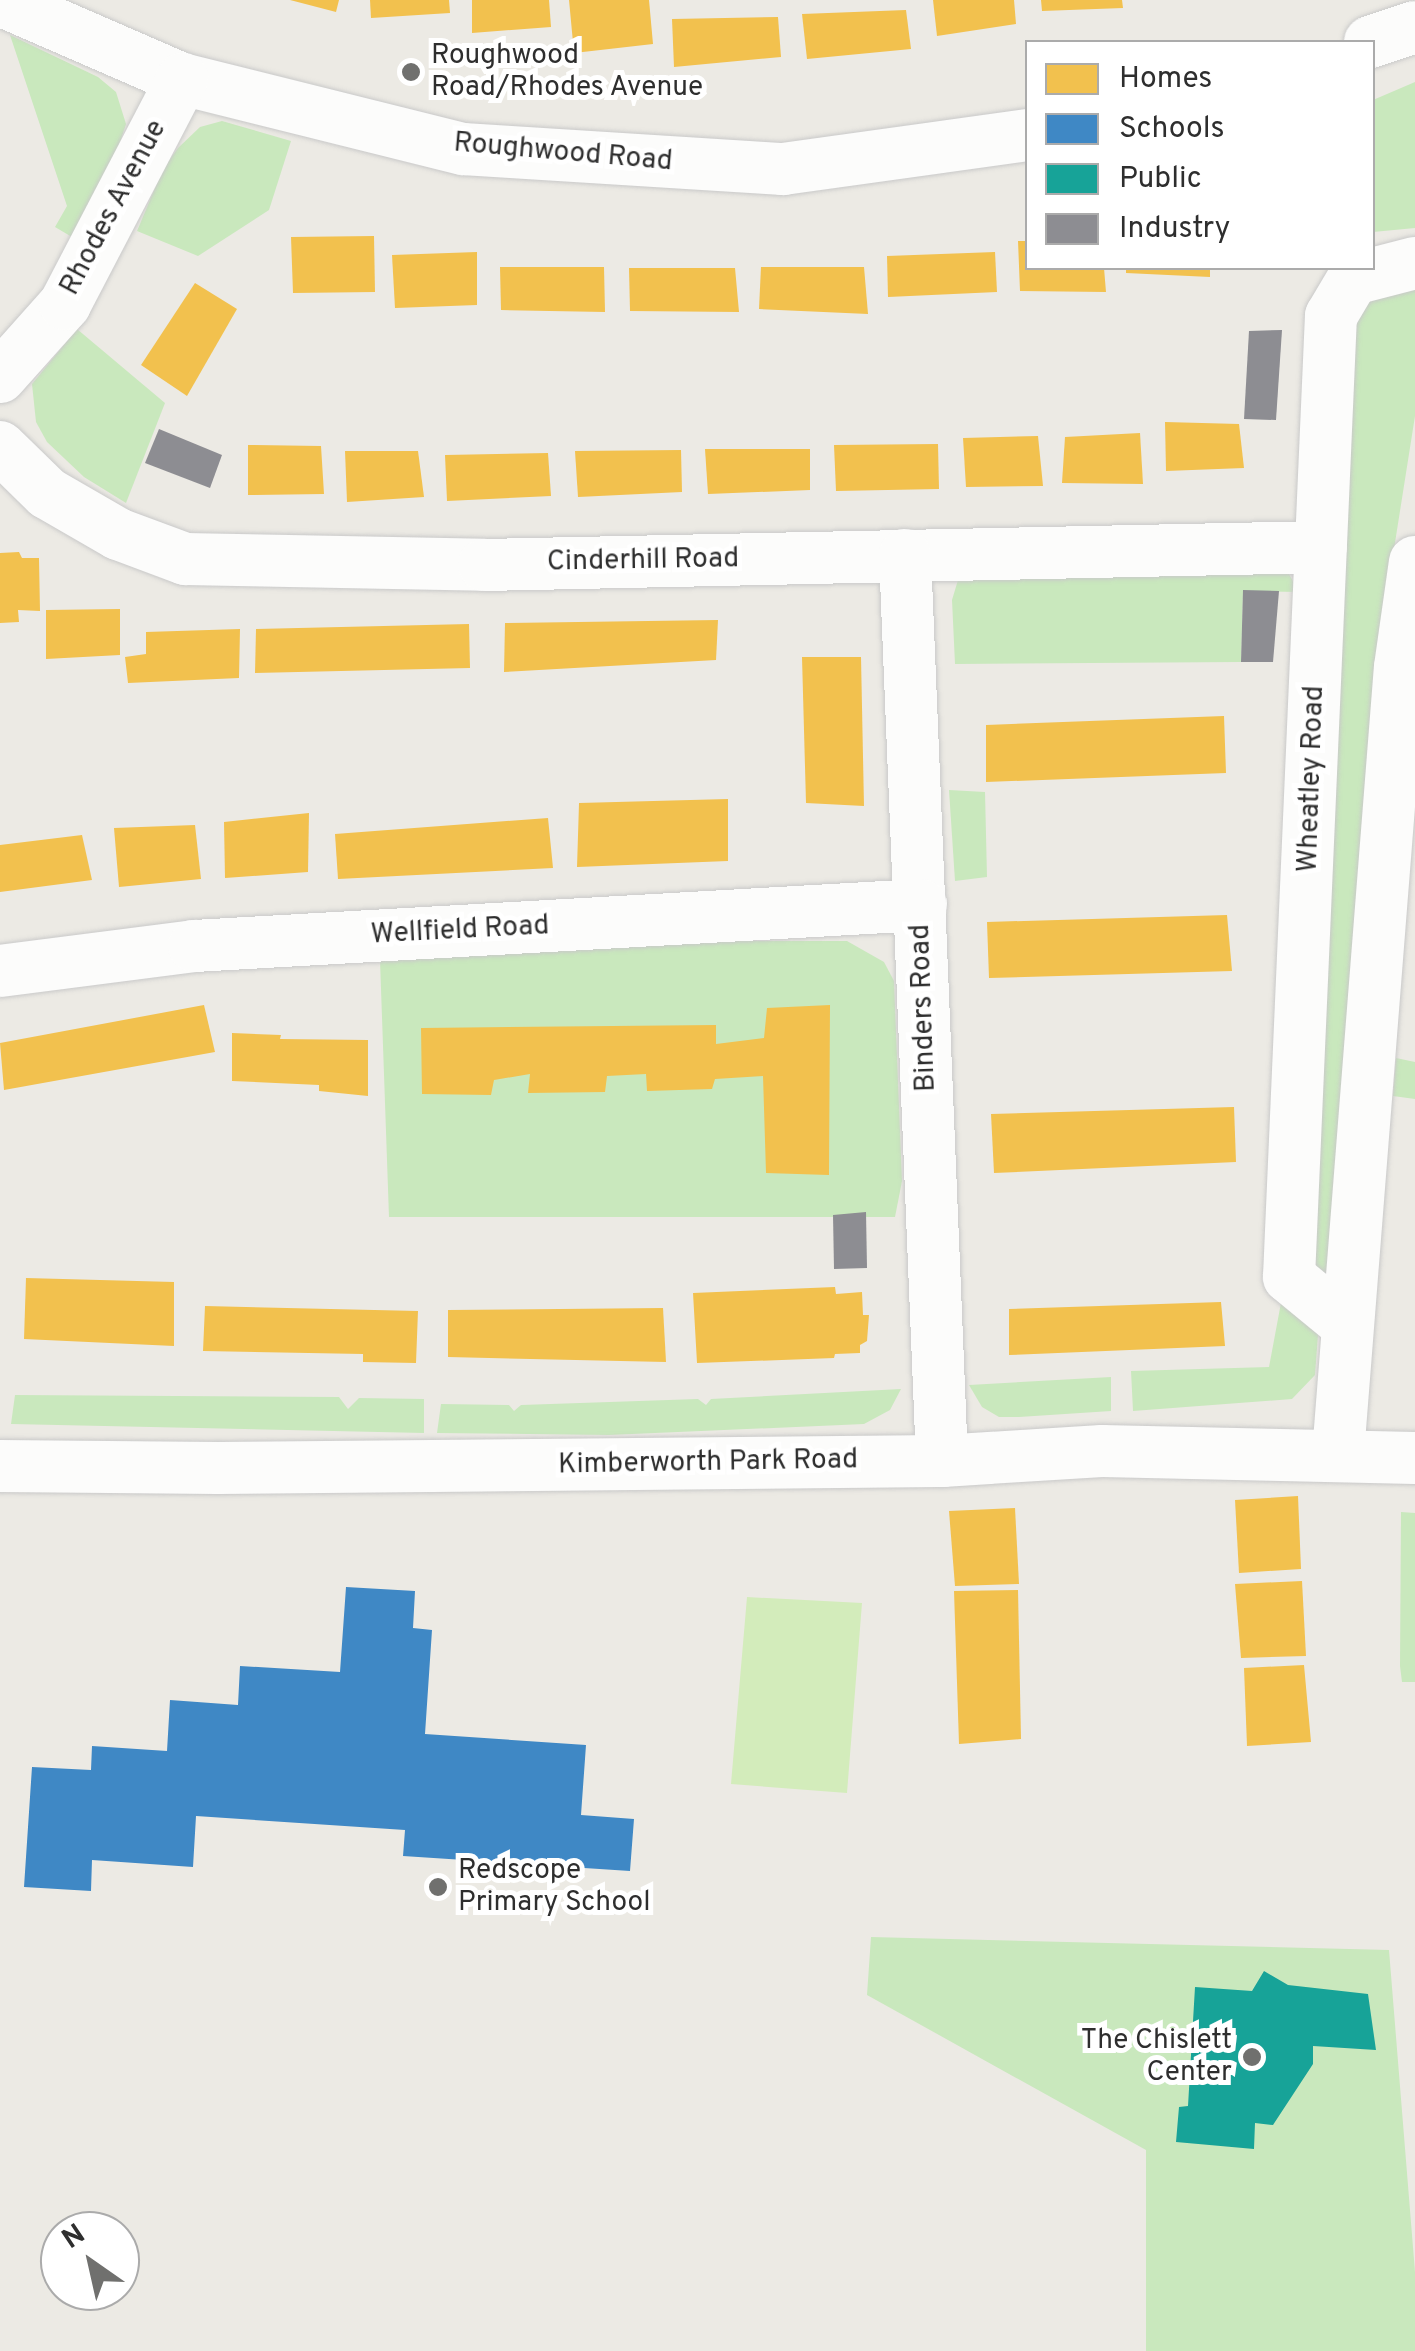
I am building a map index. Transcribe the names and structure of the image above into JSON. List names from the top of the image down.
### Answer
{
  "streets": {
    "street": [
      "Roughwood Road",
      "Rhodes Avenue",
      "Cinderhill Road",
      "Wheatley Road",
      "Wellfield Road",
      "Binders Road",
      "Kimberworth Park Road"
    ]
  },
  "crossings": [
    ["Roughwood Road", "Rhodes Avenue"],
    ["Cinderhill Road", "Wheatley Road"],
    ["Cinderhill Road", "Binders Road"],
    ["Wellfield Road", "Binders Road"],
    ["Binders Road", "Kimberworth Park Road"]
  ],
  "places": ["Roughwood Road/Rhodes Avenue", "Redscope Primary School", "The Chislett Center"],
  "legend": [
    "Homes",
    "Schools",
    "Public",
    "Industry"
  ],
  "north": "top left"
}
